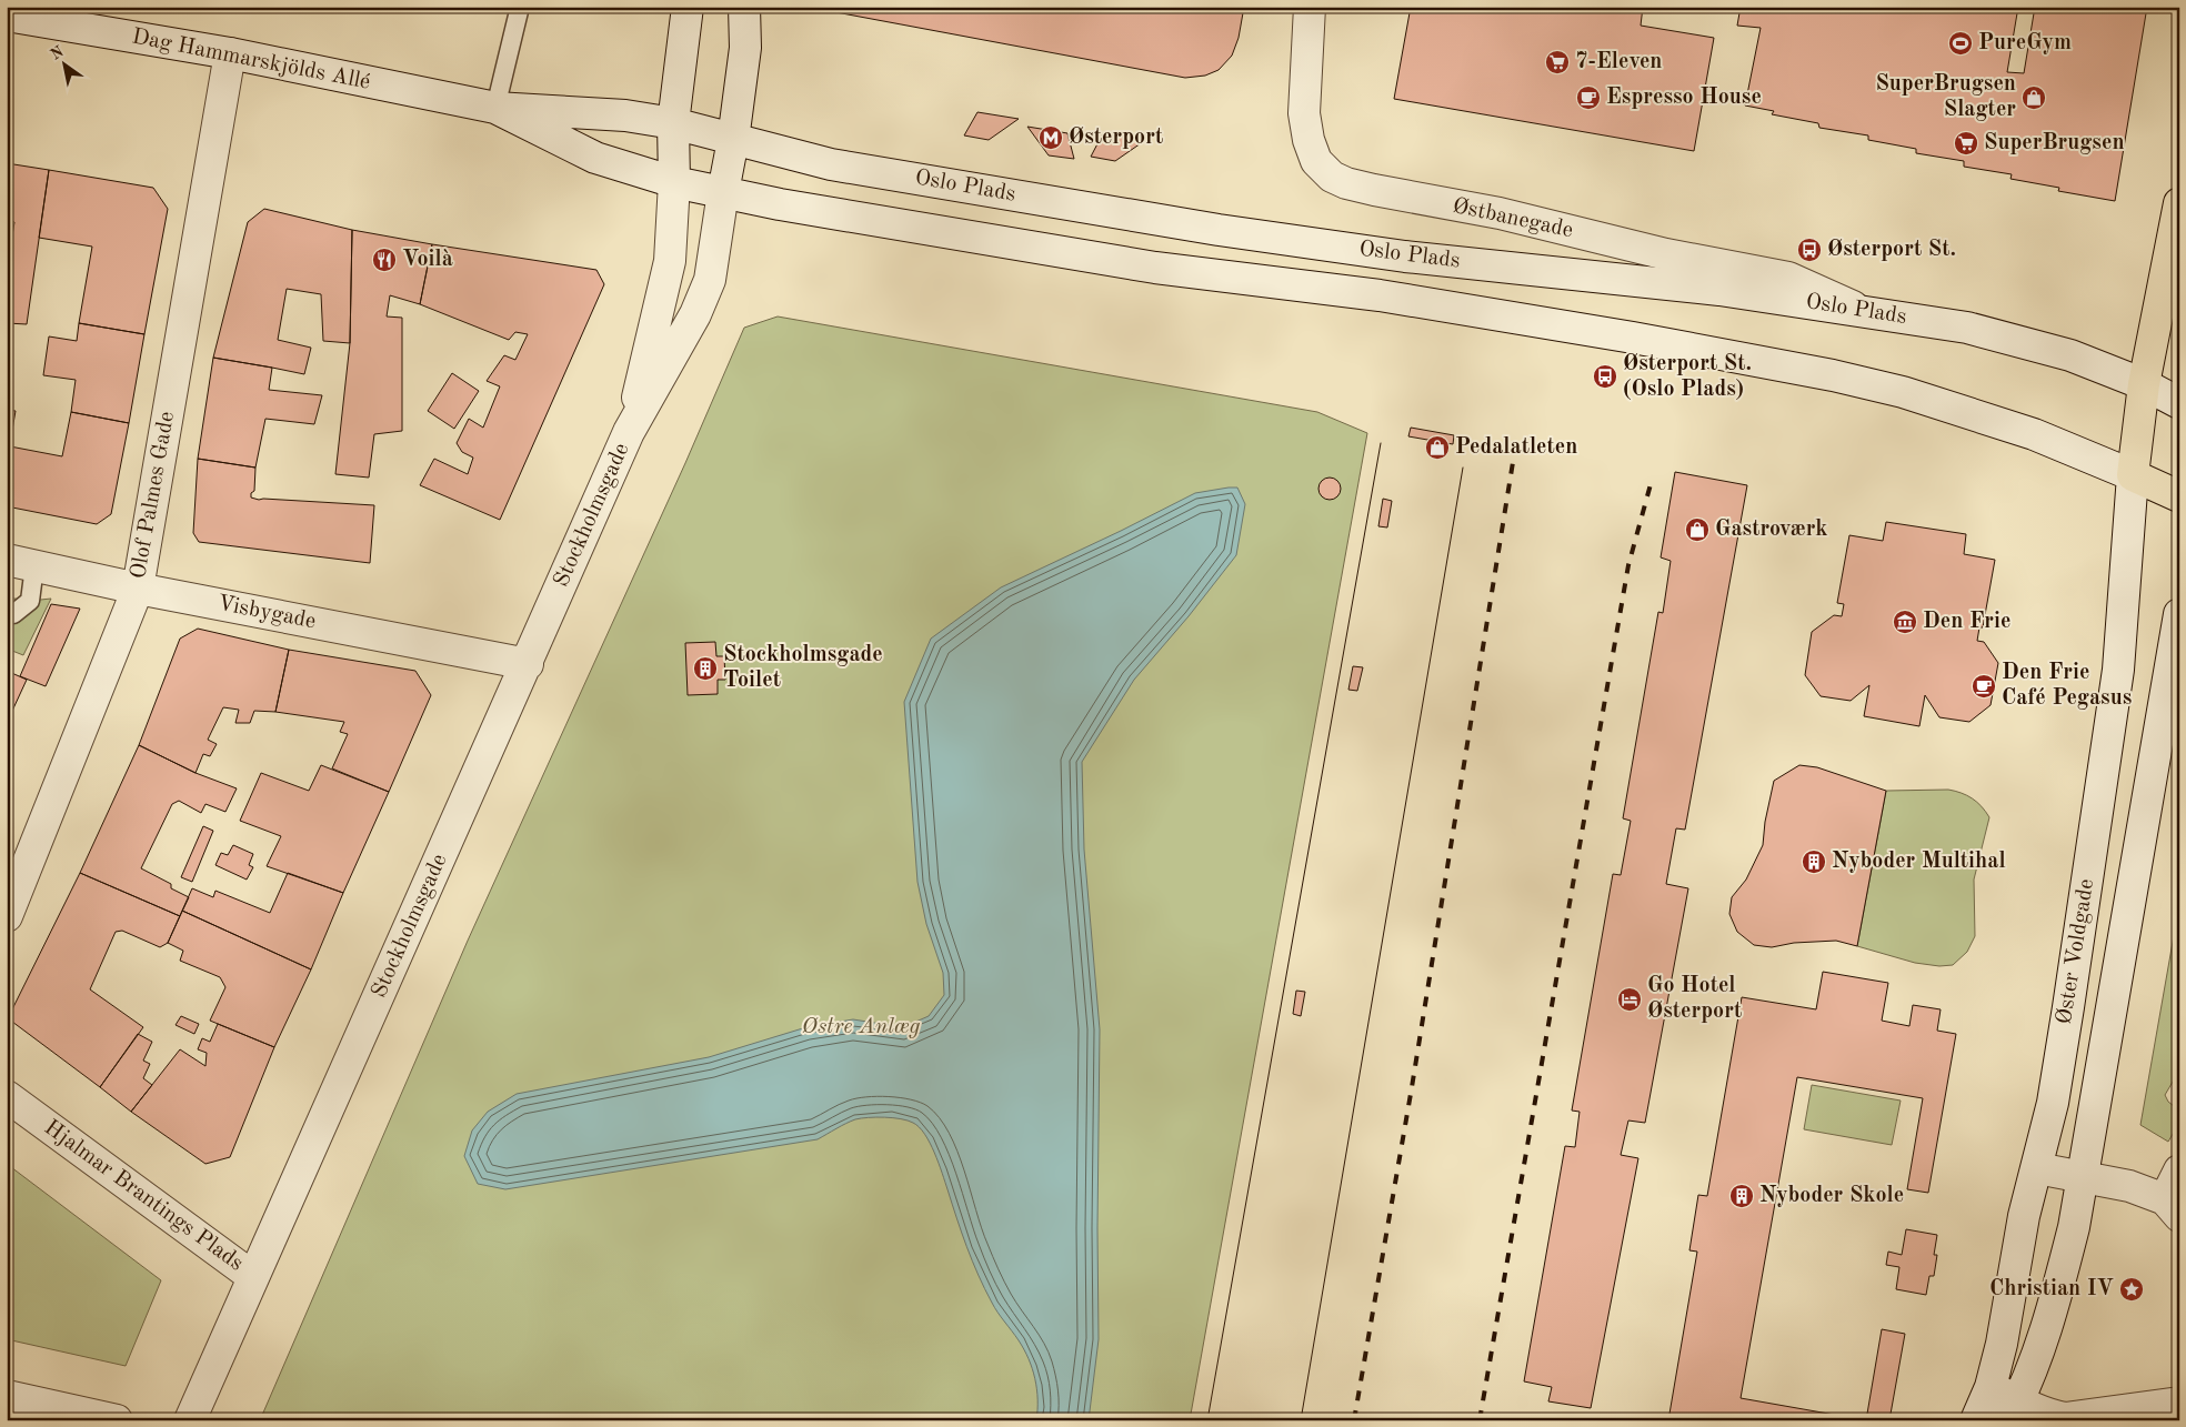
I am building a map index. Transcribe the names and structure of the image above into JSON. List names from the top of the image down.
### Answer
{
  "streets": {
    "street": [
      "Dag Hammarskjölds Allé",
      "Oslo Plads",
      "Østbanegade",
      "Olof Palmes Gade",
      "Stockholmsgade",
      "Visbygade",
      "Øster Voldgade",
      "Hjalmar Brantings Plads"
    ]
  },
  "crossings": [
    ["Dag Hammarskjölds Allé", "Oslo Plads"],
    ["Dag Hammarskjölds Allé", "Olof Palmes Gade"],
    ["Dag Hammarskjölds Allé", "Stockholmsgade"],
    ["Oslo Plads", "Østbanegade"],
    ["Oslo Plads", "Stockholmsgade"],
    ["Oslo Plads", "Øster Voldgade"],
    ["Olof Palmes Gade", "Visbygade"],
    ["Stockholmsgade", "Visbygade"],
    ["Stockholmsgade", "Hjalmar Brantings Plads"]
  ],
  "parks": ["Østre Anlæg"],
  "places": {
    "sports": ["PureGym"],
    "supermarket": ["7-Eleven", "SuperBrugsen"],
    "cafe": ["Espresso House", "Den Frie Café Pegasus"],
    "shop": ["SuperBrugsen Slagter", "Pedalatleten", "Gastroværk"],
    "metro station": ["Østerport"],
    "bus stop": ["Østerport St.", "Østerport St. (Oslo Plads)"],
    "restaurant": ["Voilà"],
    "museum": ["Den Frie"],
    "building": ["Stockholmsgade Toilet", "Nyboder Multihal", "Nyboder Skole"],
    "hotel": ["Go Hotel Østerport"],
    "place": ["Christian IV"]
  },
  "north": "top left"
}
